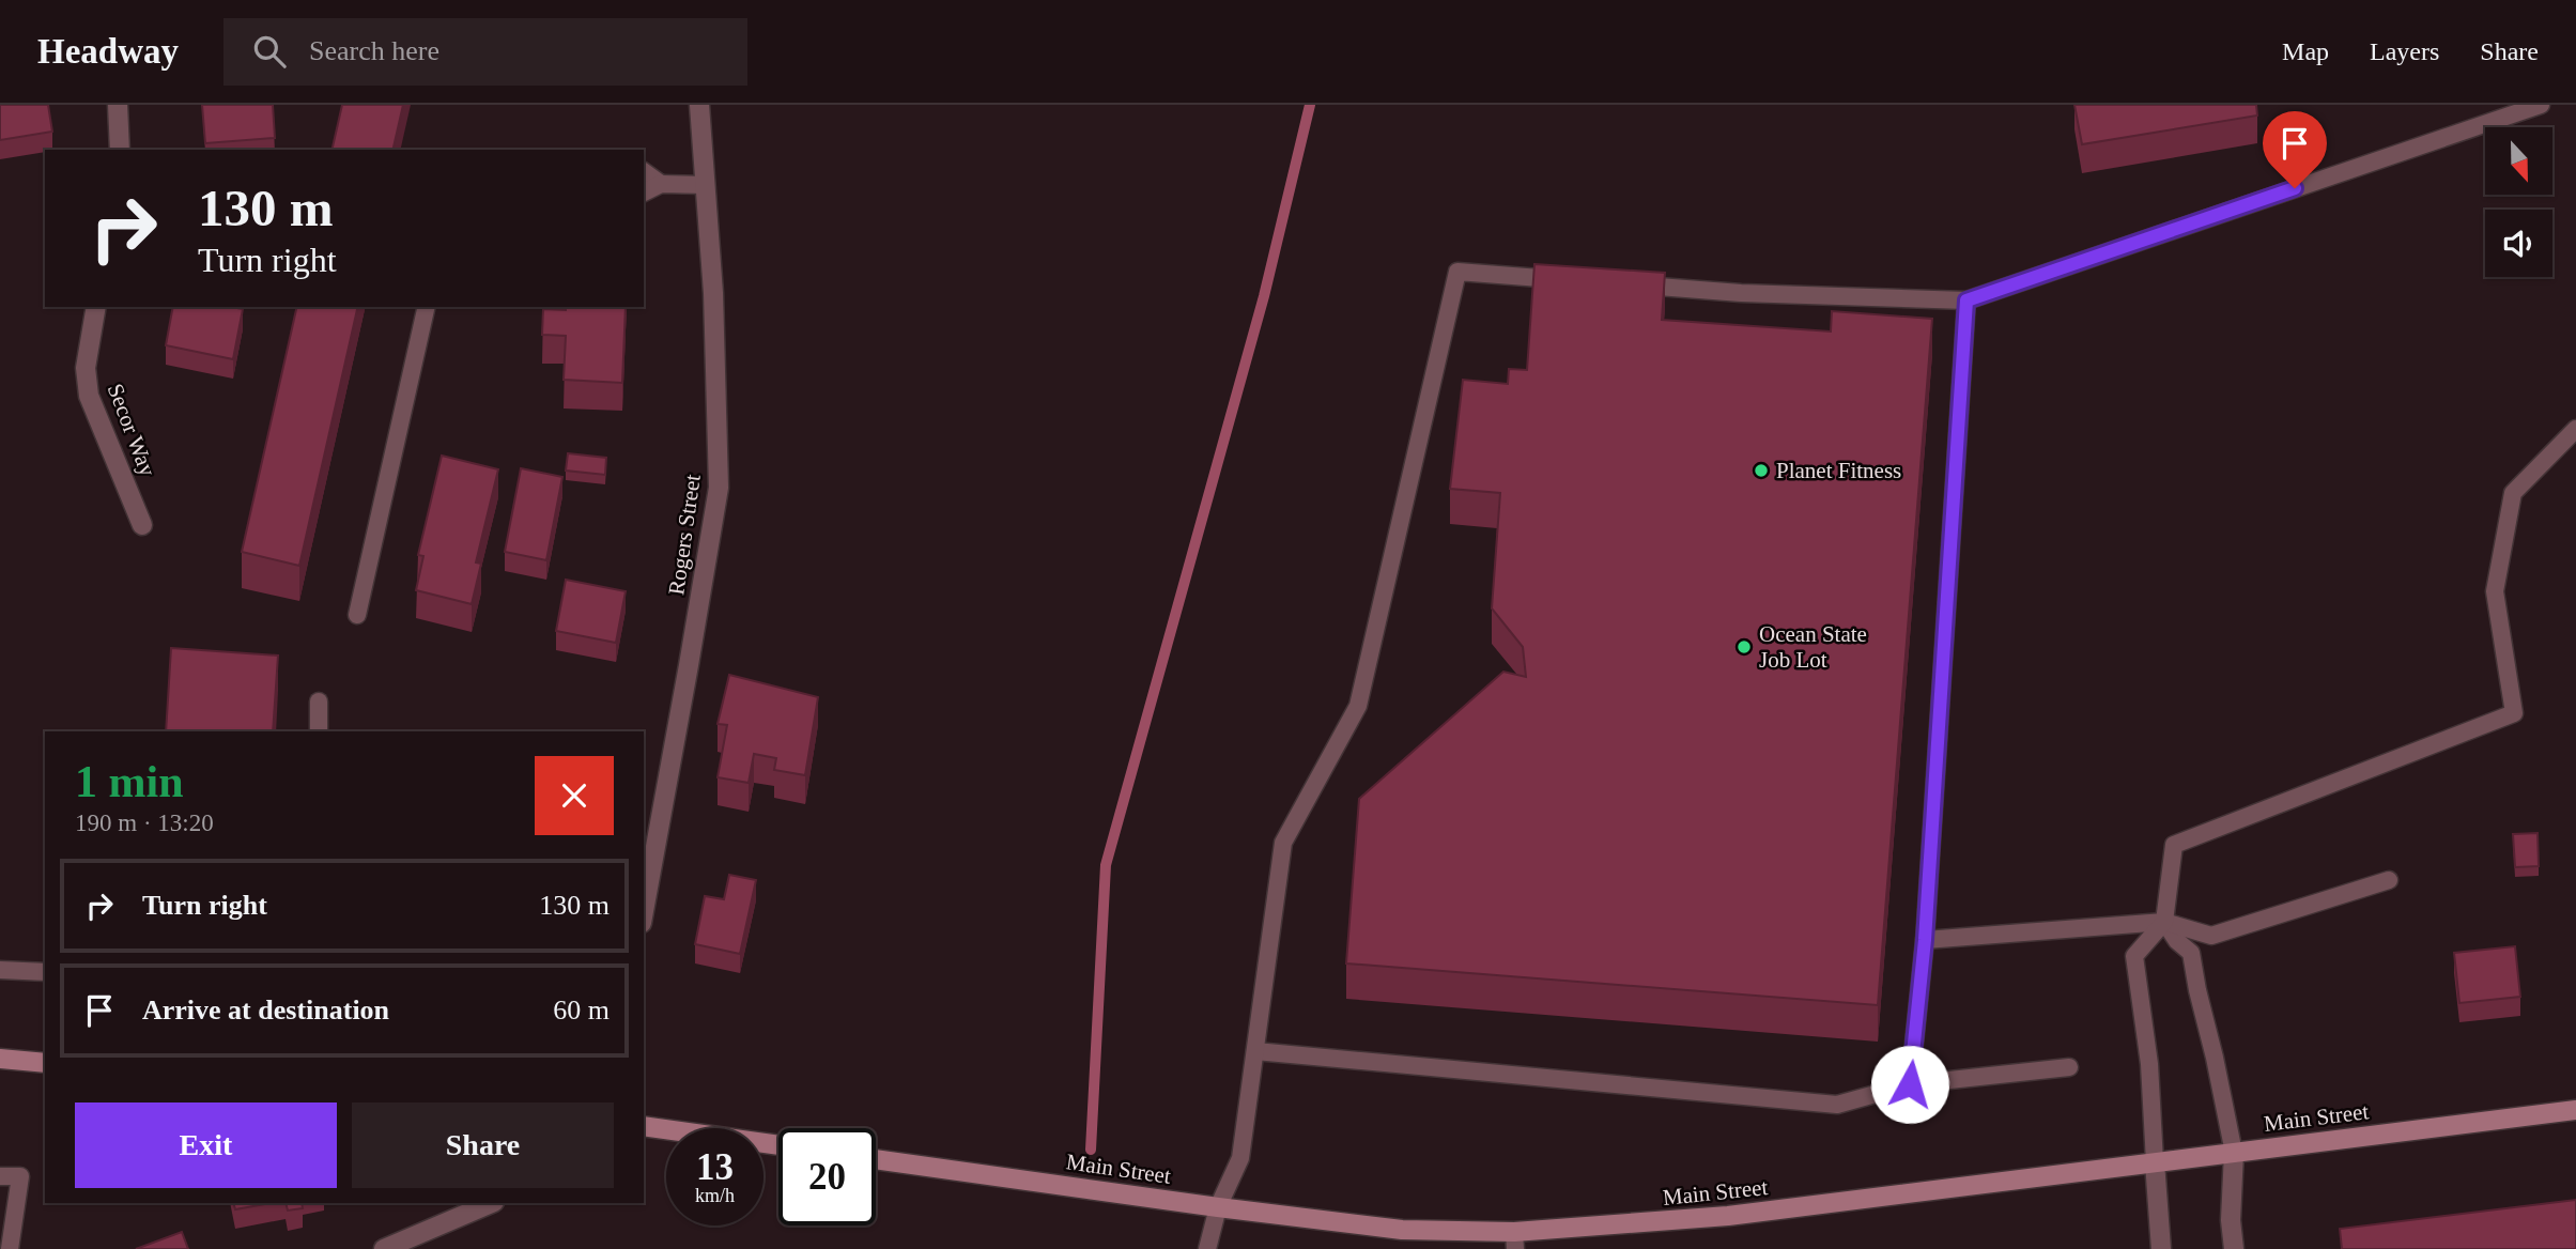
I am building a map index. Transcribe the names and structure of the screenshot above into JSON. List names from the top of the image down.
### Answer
{
  "streets": {
    "main road": ["Main Street"],
    "street": ["Secor Way", "Rogers Street"]
  },
  "places": ["Planet Fitness", "Ocean State Job Lot"],
  "north": "bottom",
  "page": {
    "header": "Headway",
    "search": "Search here",
    "nav": ["Map", "Layers", "Share"],
    "turn": ["130 m", "Turn right"],
    "heading": ["1 min", "190 m · 13:20"],
    "list": [
      {
        "name": "Turn right",
        "value": "130 m"
      },
      {
        "name": "Arrive at destination",
        "value": "60 m"
      }
    ],
    "buttons": ["Exit", "Share"],
    "speed": "13 km/h",
    "limit": "20"
  }
}
